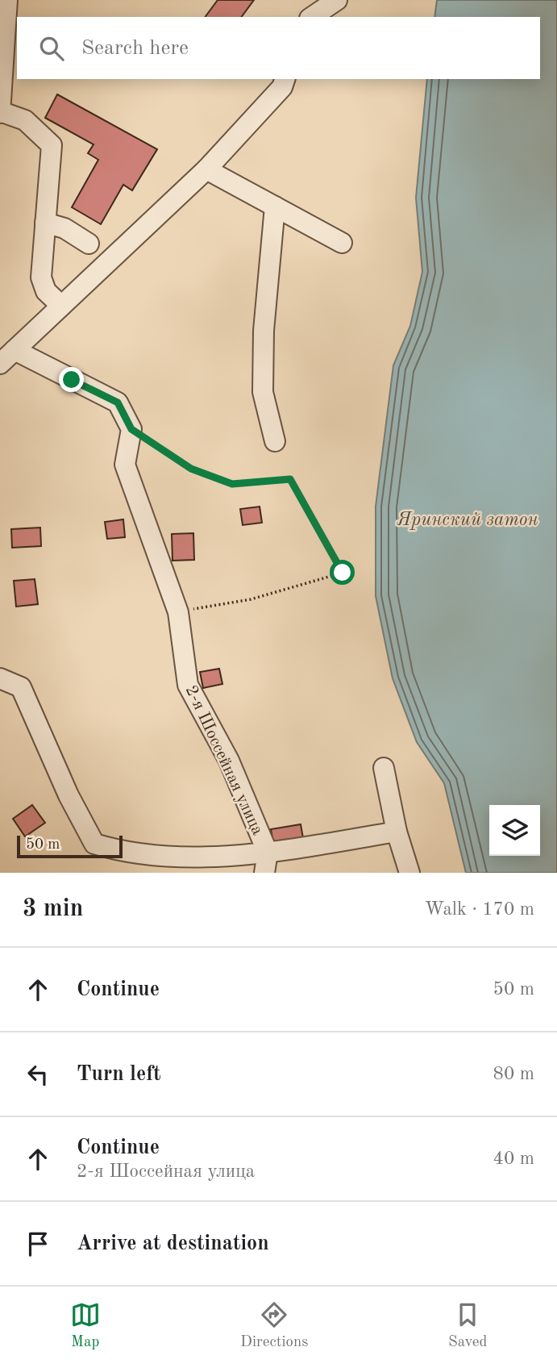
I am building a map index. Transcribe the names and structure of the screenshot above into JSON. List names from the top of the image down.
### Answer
{
  "streets": {
    "street": ["2-я Шоссейная улица"]
  },
  "water": ["Яринский затон"],
  "scale_bar": "50 m",
  "page": {
    "search": "Search here",
    "scale": "50 m",
    "heading": ["3 min", "Walk · 170 m"],
    "list": [
      ["Continue", "50 m"],
      ["Turn left", "80 m"],
      ["Continue", "2-я Шоссейная улица", "40 m"],
      "Arrive at destination"
    ],
    "nav": ["Map", "Directions", "Saved"]
  }
}
